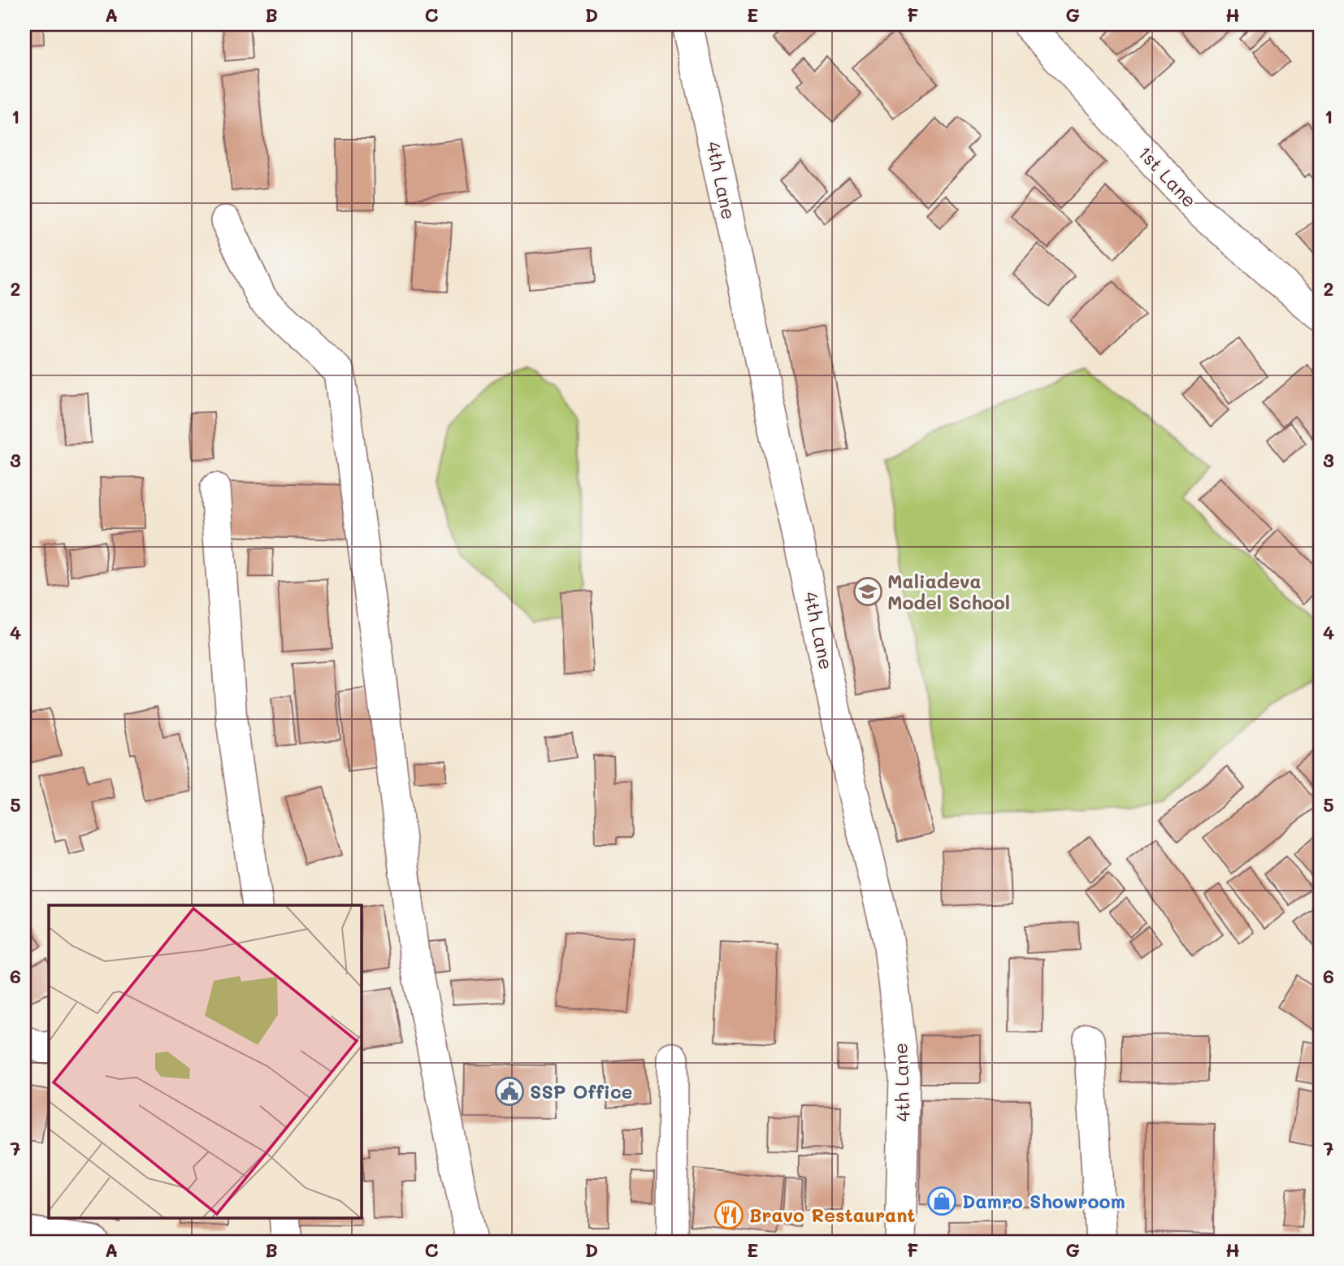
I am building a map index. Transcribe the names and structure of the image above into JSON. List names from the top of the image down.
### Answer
{
  "streets": {
    "street": ["1st Lane", "4th Lane"]
  },
  "places": {
    "school or university": ["Maliadeva Model School"],
    "public building": ["SSP Office"],
    "shop": ["Damro Showroom"],
    "restaurant": ["Bravo Restaurant"]
  },
  "grid": {
    "columns": [
      "A",
      "B",
      "C",
      "D",
      "E",
      "F",
      "G",
      "H"
    ],
    "rows": [
      "1",
      "2",
      "3",
      "4",
      "5",
      "6",
      "7"
    ]
  }
}
